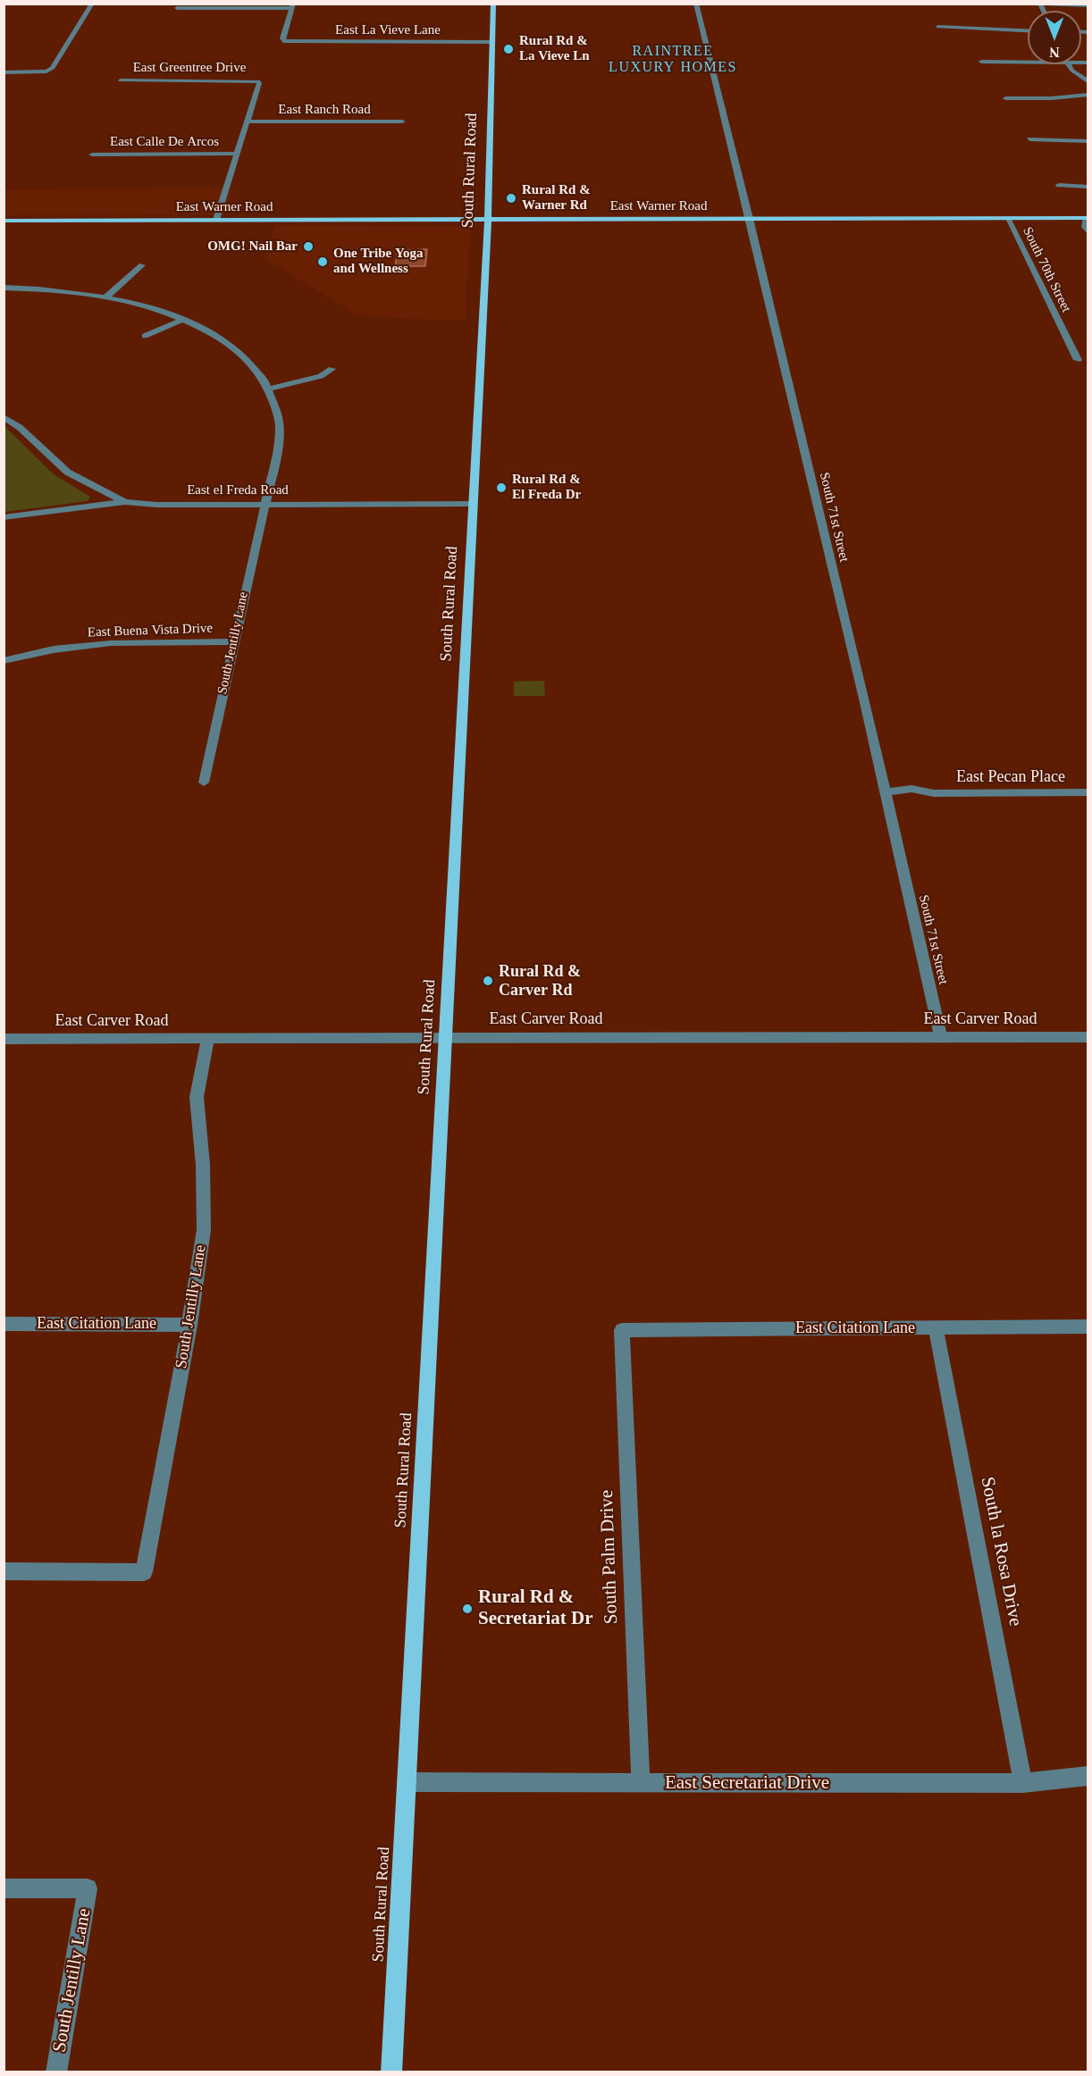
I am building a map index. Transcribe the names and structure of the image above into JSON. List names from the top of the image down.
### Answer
{
  "streets": {
    "main road": ["South Rural Road", "East Warner Road"],
    "street": [
      "East La Vieve Lane",
      "East Greentree Drive",
      "East Ranch Road",
      "East Calle De Arcos",
      "South 70th Street",
      "East el Freda Road",
      "South 71st Street",
      "East Buena Vista Drive",
      "South Jentilly Lane",
      "East Pecan Place",
      "East Carver Road",
      "East Citation Lane",
      "South la Rosa Drive",
      "South Palm Drive",
      "East Secretariat Drive"
    ]
  },
  "crossings": [
    ["East La Vieve Lane", "South Rural Road"],
    ["East Greentree Drive", "East Ranch Road"],
    ["South Rural Road", "East Warner Road"],
    ["South Rural Road", "East el Freda Road"],
    ["South Rural Road", "East Carver Road"],
    ["South Rural Road", "East Secretariat Drive"],
    ["East Warner Road", "South 70th Street"],
    ["East Warner Road", "South 71st Street"],
    ["East el Freda Road", "South Jentilly Lane"],
    ["South 71st Street", "East Pecan Place"],
    ["South 71st Street", "East Carver Road"],
    ["East Buena Vista Drive", "South Jentilly Lane"],
    ["South Jentilly Lane", "East Carver Road"],
    ["South Jentilly Lane", "East Citation Lane"],
    ["East Citation Lane", "South la Rosa Drive"],
    ["East Citation Lane", "South Palm Drive"],
    ["South la Rosa Drive", "East Secretariat Drive"],
    ["South Palm Drive", "East Secretariat Drive"]
  ],
  "districts": ["RAINTREE LUXURY HOMES"],
  "places": [
    "Rural Rd & La Vieve Ln",
    "Rural Rd & Warner Rd",
    "OMG! Nail Bar",
    "One Tribe Yoga and Wellness",
    "Rural Rd & El Freda Dr",
    "Rural Rd & Carver Rd",
    "Rural Rd & Secretariat Dr"
  ],
  "north": "bottom"
}
